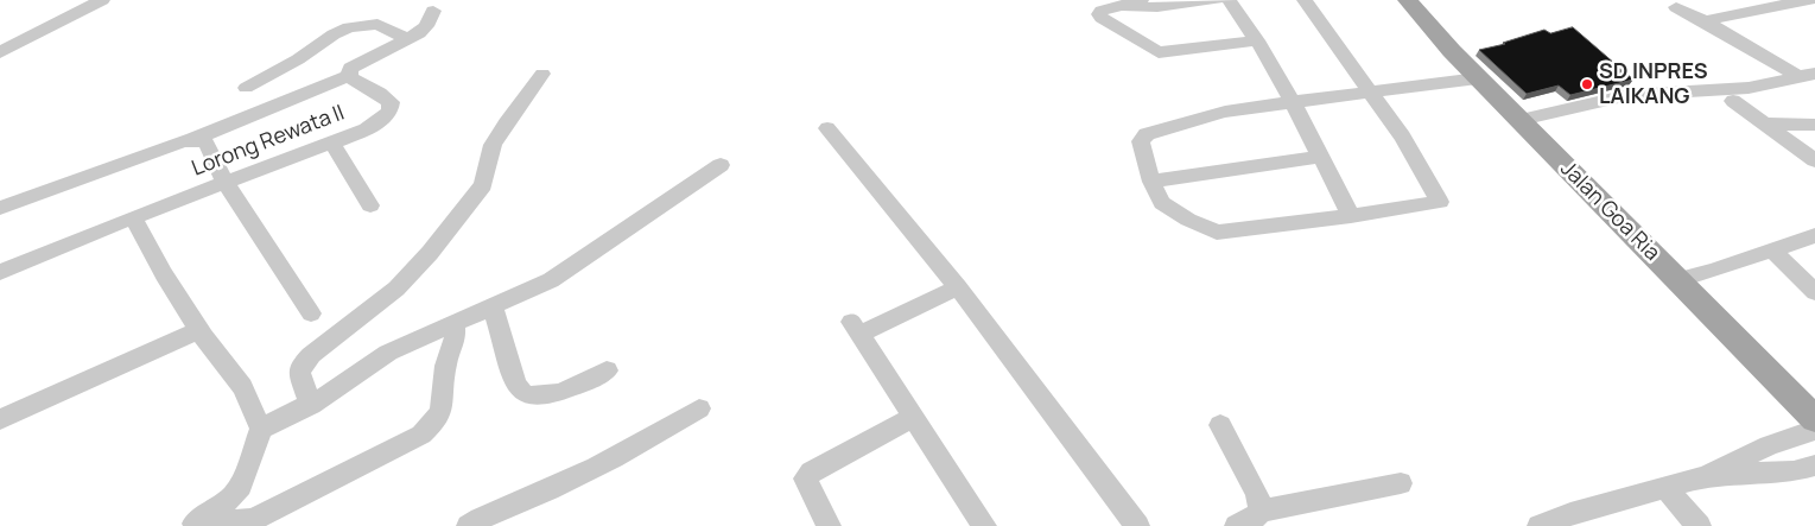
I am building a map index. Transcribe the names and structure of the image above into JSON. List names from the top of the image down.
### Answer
{
  "streets": {
    "main road": ["Jalan Goa Ria"],
    "street": ["Lorong Rewata II"]
  },
  "places": ["SD INPRES LAIKANG"]
}
